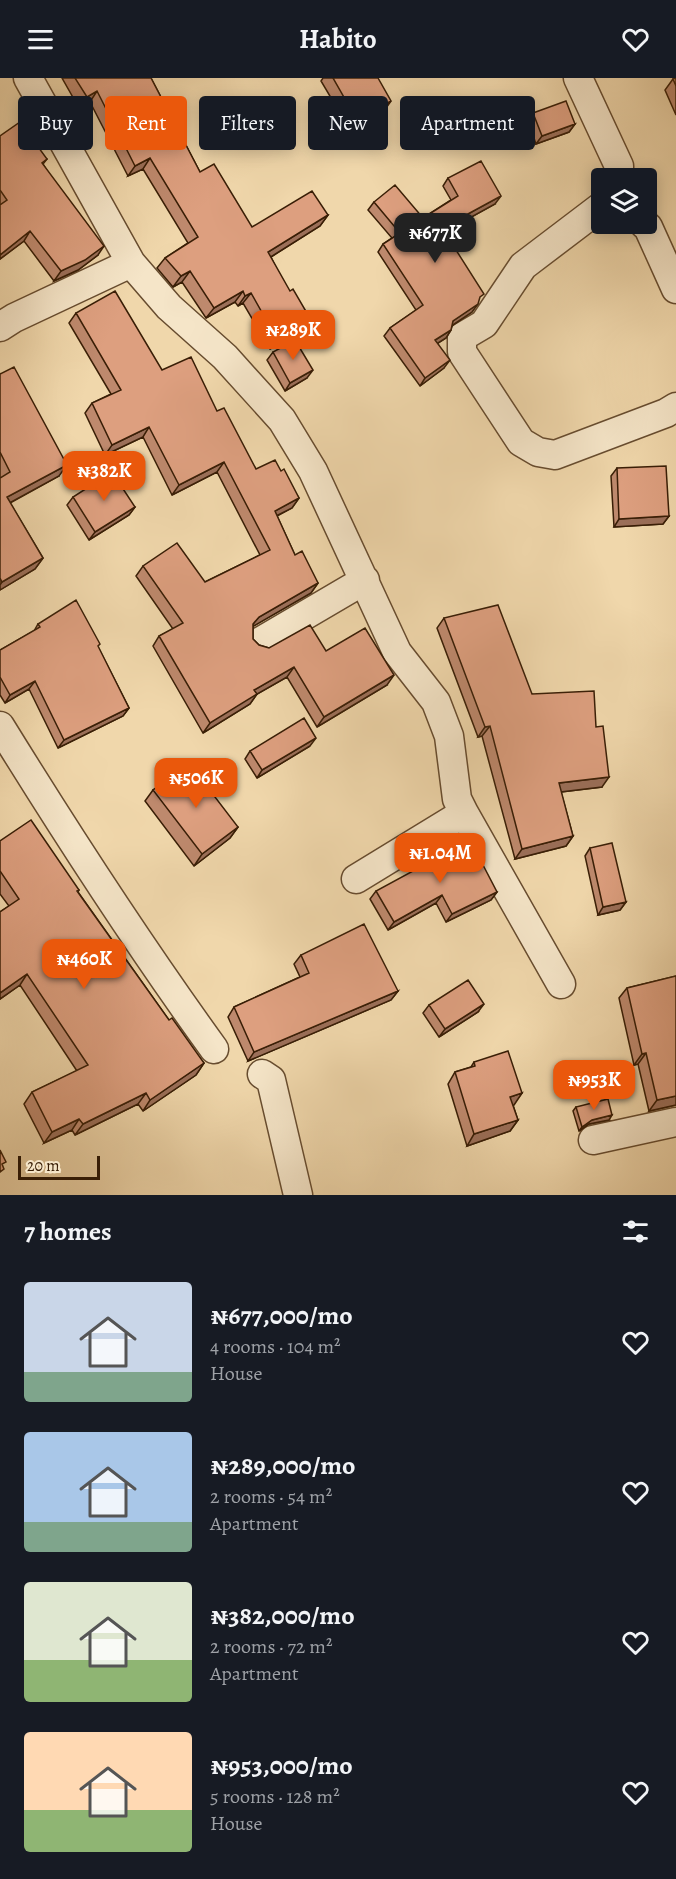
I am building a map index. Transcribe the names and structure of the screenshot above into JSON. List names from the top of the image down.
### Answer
{
  "scale_bar": "20 m",
  "page": {
    "header": "Habito",
    "chip": [
      "Buy",
      "Rent",
      "Filters",
      "New",
      "Apartment"
    ],
    "price": [
      "₦677K",
      "₦289K",
      "₦382K",
      "₦506K",
      "₦1.04M",
      "₦460K",
      "₦953K"
    ],
    "scale": "20 m",
    "heading": "7 homes",
    "list": [
      {
        "name": "₦677,000/mo",
        "note": "4 rooms · 104 m² · House"
      },
      {
        "name": "₦289,000/mo",
        "note": "2 rooms · 54 m² · Apartment"
      },
      {
        "name": "₦382,000/mo",
        "note": "2 rooms · 72 m² · Apartment"
      },
      {
        "name": "₦953,000/mo",
        "note": "5 rooms · 128 m² · House"
      }
    ]
  }
}
